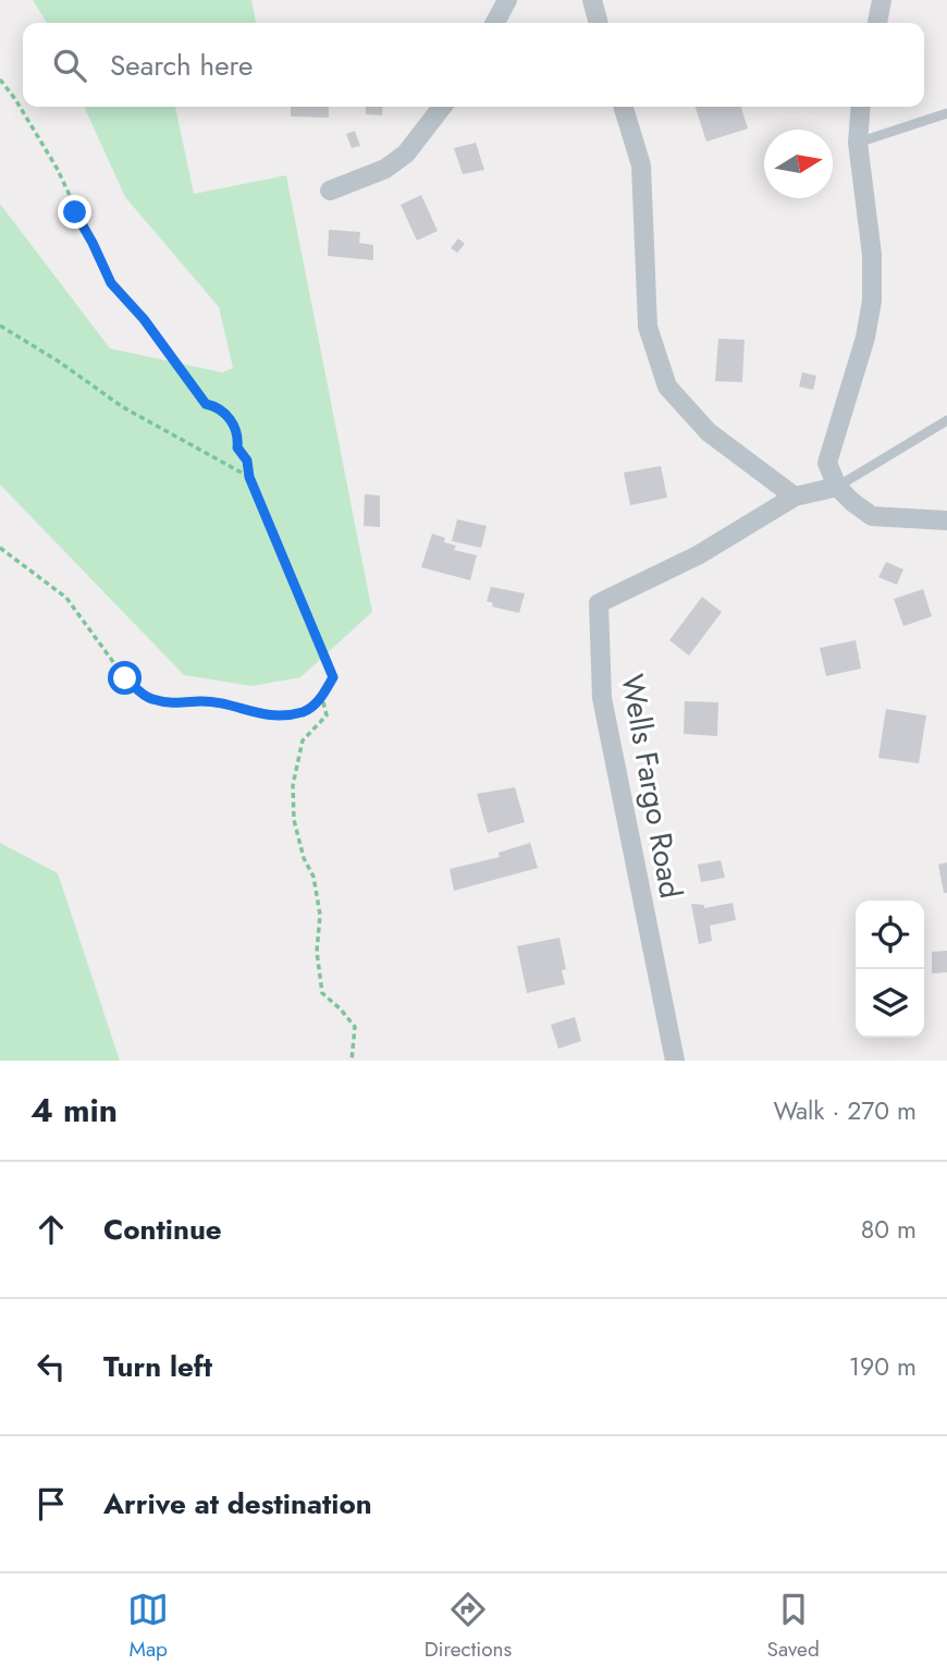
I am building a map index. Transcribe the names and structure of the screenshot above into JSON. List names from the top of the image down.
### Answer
{
  "streets": {
    "street": ["Wells Fargo Road"]
  },
  "north": "right",
  "page": {
    "search": "Search here",
    "heading": ["4 min", "Walk · 270 m"],
    "list": [
      ["Continue", "80 m"],
      ["Turn left", "190 m"],
      "Arrive at destination"
    ],
    "nav": ["Map", "Directions", "Saved"]
  }
}
